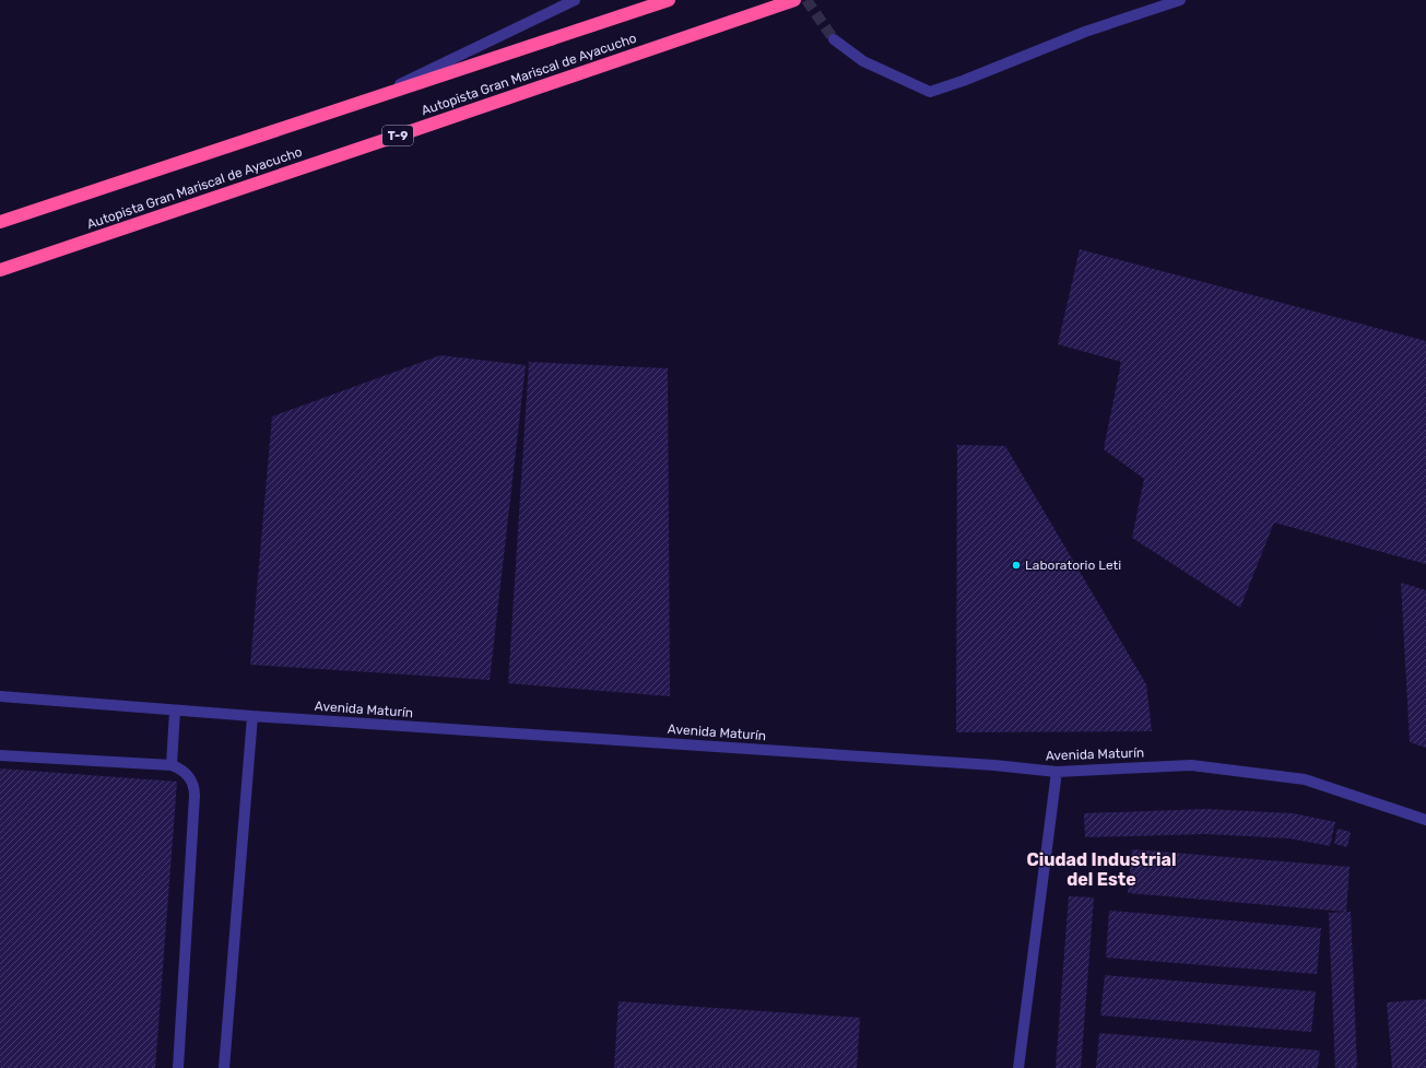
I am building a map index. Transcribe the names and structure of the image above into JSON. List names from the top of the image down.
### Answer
{
  "streets": {
    "highway": ["Autopista Gran Mariscal de Ayacucho", "T-9"],
    "street": ["Avenida Maturín"]
  },
  "districts": ["Ciudad Industrial del Este"],
  "places": ["Laboratorio Leti"]
}
